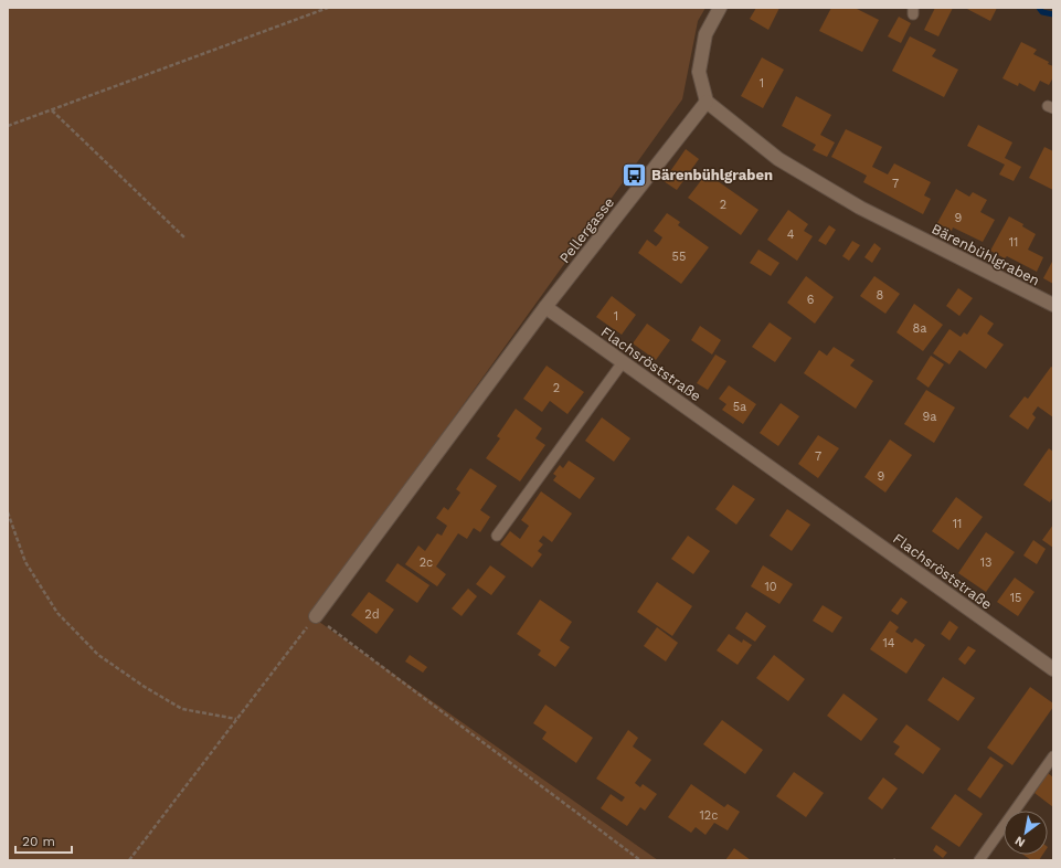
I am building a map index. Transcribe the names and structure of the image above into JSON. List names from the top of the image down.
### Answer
{
  "streets": {
    "street": ["Pellergasse", "Bärenbühlgraben", "Flachsröststraße"]
  },
  "crossings": [
    ["Pellergasse", "Bärenbühlgraben"],
    ["Pellergasse", "Flachsröststraße"]
  ],
  "places": {
    "bus stop": ["Bärenbühlgraben"]
  },
  "house_numbers": [
    "1",
    "7",
    "2",
    "9",
    "4",
    "11",
    "55",
    "8",
    "6",
    "1",
    "8a",
    "2",
    "5a",
    "9a",
    "7",
    "9",
    "11",
    "2c",
    "13",
    "10",
    "15",
    "2d",
    "14",
    "12c"
  ],
  "scale_bar": "20 m",
  "north": "bottom left"
}
